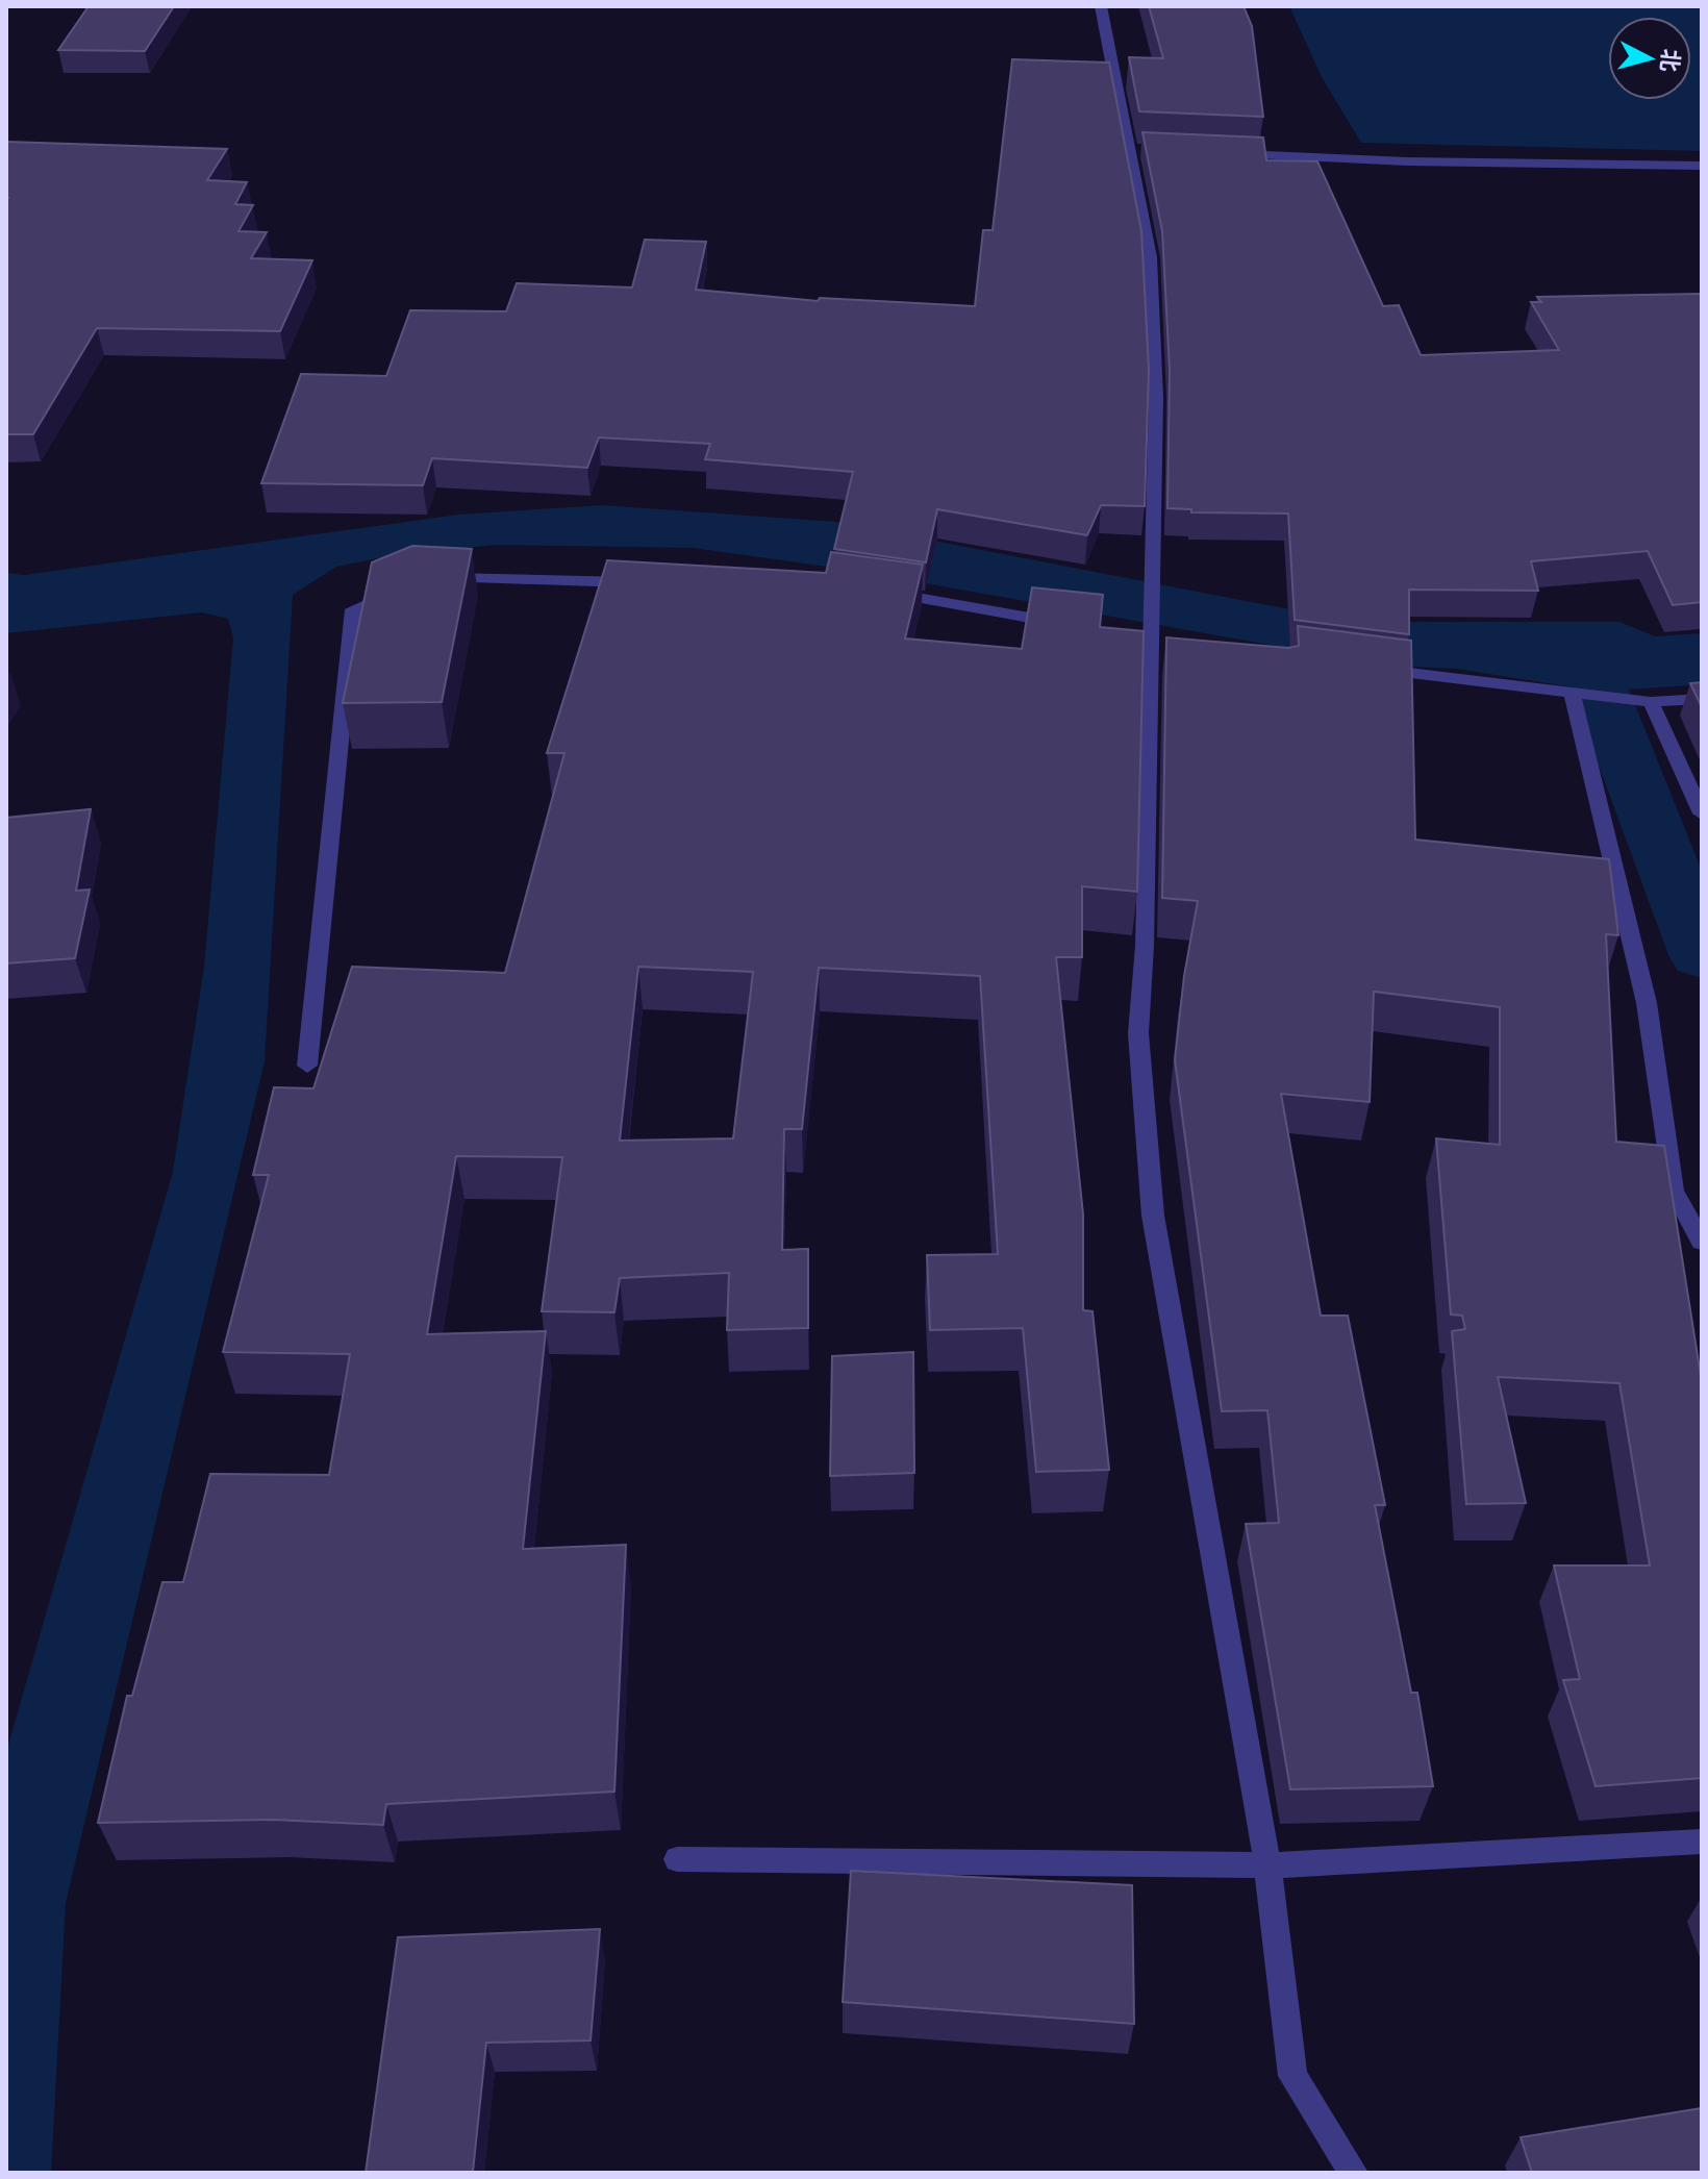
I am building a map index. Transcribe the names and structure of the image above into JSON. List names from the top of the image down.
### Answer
{
  "north": "right"
}
